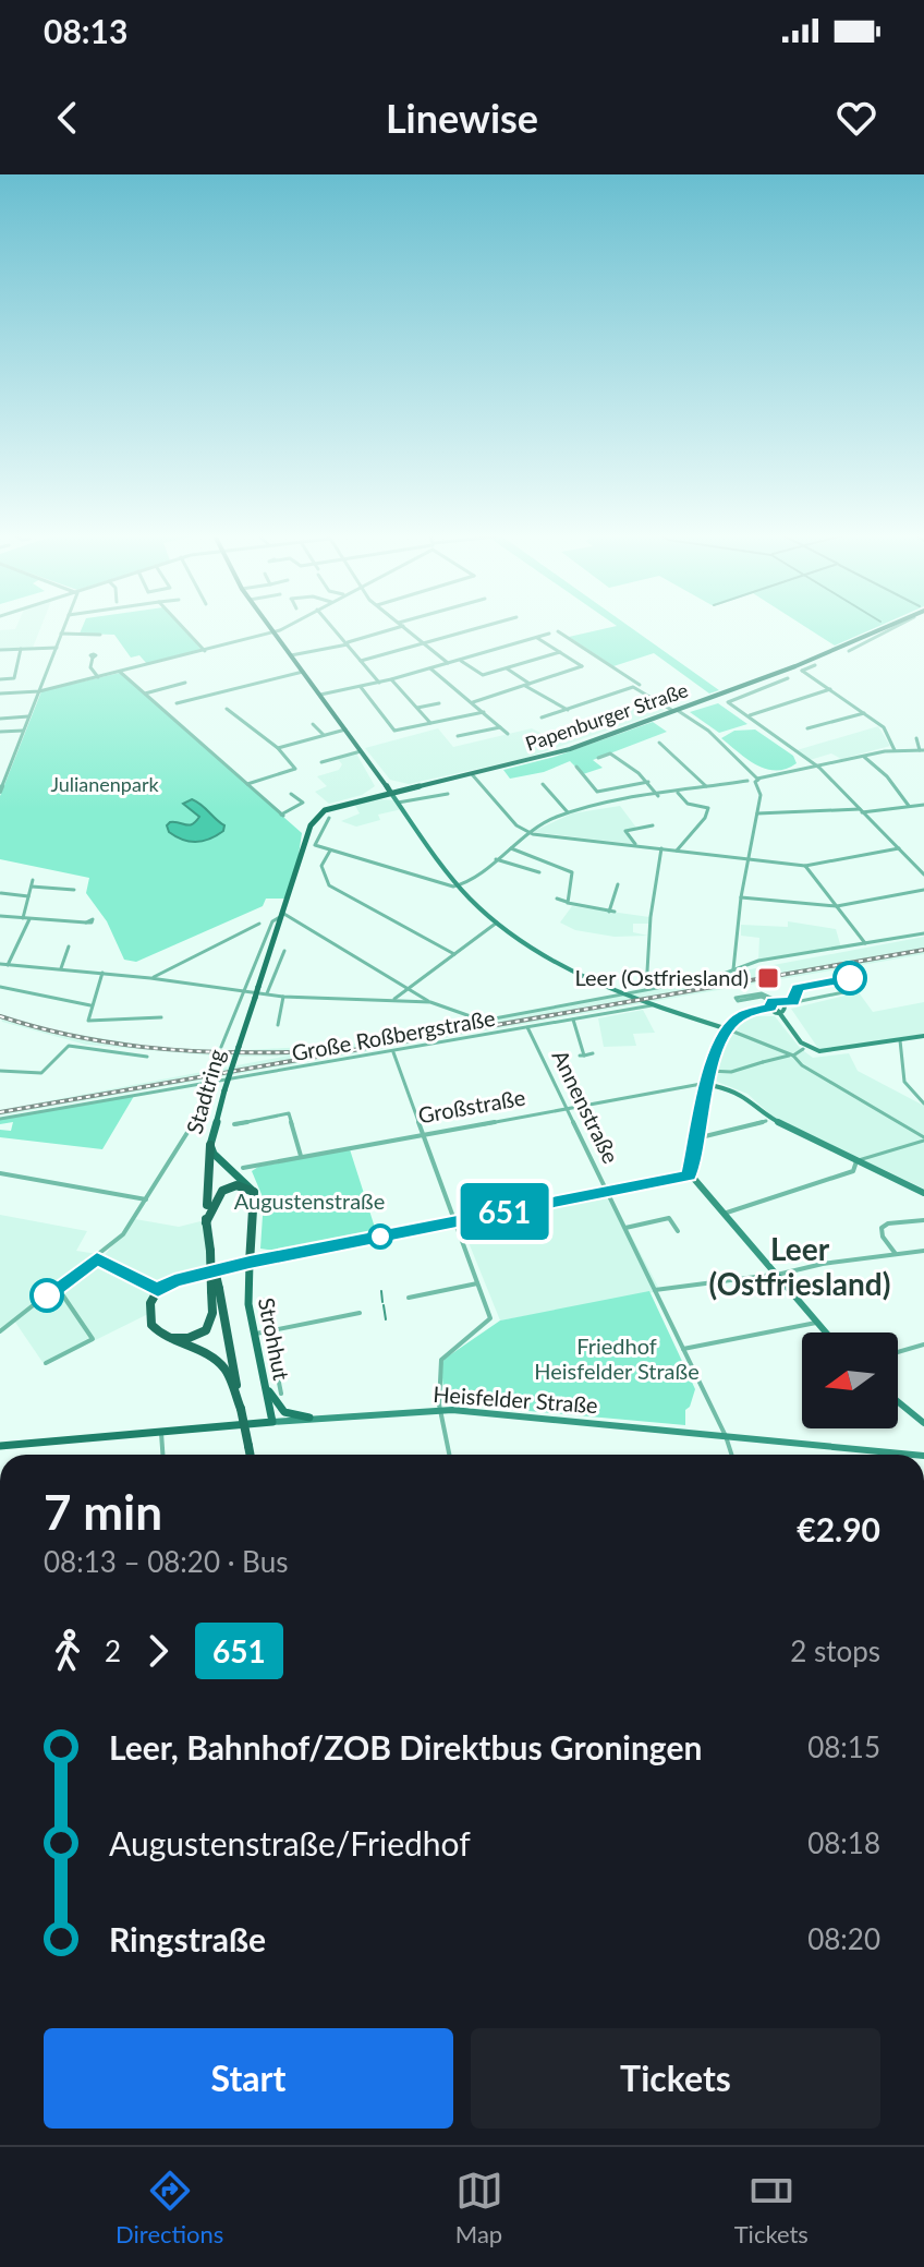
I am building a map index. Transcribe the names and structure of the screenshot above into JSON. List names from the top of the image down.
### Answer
{
  "streets": {
    "highway": ["Stadtring"],
    "main road": ["Papenburger Straße", "Strohhut", "Heisfelder Straße"],
    "street": ["Große Roßbergstraße", "Großstraße", "Annenstraße"]
  },
  "crossings": [
    ["Papenburger Straße", "Stadtring"],
    ["Große Roßbergstraße", "Annenstraße"],
    ["Großstraße", "Annenstraße"],
    ["Annenstraße", "Heisfelder Straße"],
    ["Strohhut", "Heisfelder Straße"]
  ],
  "districts": ["Leer (Ostfriesland)"],
  "parks": ["Julianenpark", "Augustenstraße", "Friedhof Heisfelder Straße"],
  "places": {
    "transit": ["Leer (Ostfriesland)"]
  },
  "lines": ["bus line 651"],
  "north": "left",
  "page": {
    "status": "08:13",
    "header": "Linewise",
    "on_map": "651",
    "heading": ["7 min", "08:13 – 08:20 · Bus", "€2.90"],
    "legs": ["2", "651", "2 stops"],
    "list": [
      {
        "name": "Leer, Bahnhof/ZOB Direktbus Groningen",
        "value": "08:15"
      },
      {
        "name": "Augustenstraße/Friedhof",
        "value": "08:18"
      },
      {
        "name": "Ringstraße",
        "value": "08:20"
      }
    ],
    "buttons": ["Start", "Tickets"],
    "tabs": ["Directions", "Map", "Tickets"]
  }
}
